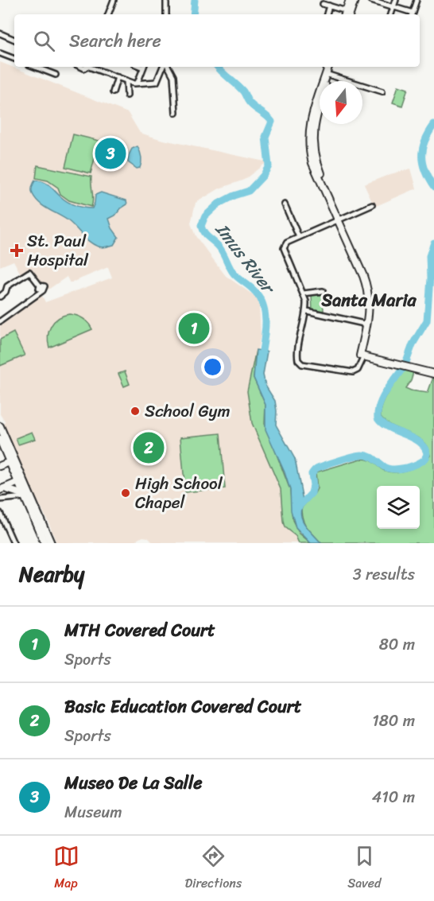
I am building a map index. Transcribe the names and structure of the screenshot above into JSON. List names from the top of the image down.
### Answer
{
  "districts": ["Santa Maria"],
  "water": ["Imus River"],
  "places": {
    "health": ["St. Paul Hospital"],
    "other": ["School Gym", "High School Chapel"]
  },
  "north": "bottom",
  "page": {
    "search": "Search here",
    "pins": ["3", "1", "2"],
    "heading": ["Nearby", "3 results"],
    "list": [
      {
        "mark": "1",
        "name": "MTH Covered Court",
        "note": "Sports",
        "value": "80 m"
      },
      {
        "mark": "2",
        "name": "Basic Education Covered Court",
        "note": "Sports",
        "value": "180 m"
      },
      {
        "mark": "3",
        "name": "Museo De La Salle",
        "note": "Museum",
        "value": "410 m"
      }
    ],
    "nav": ["Map", "Directions", "Saved"]
  }
}
